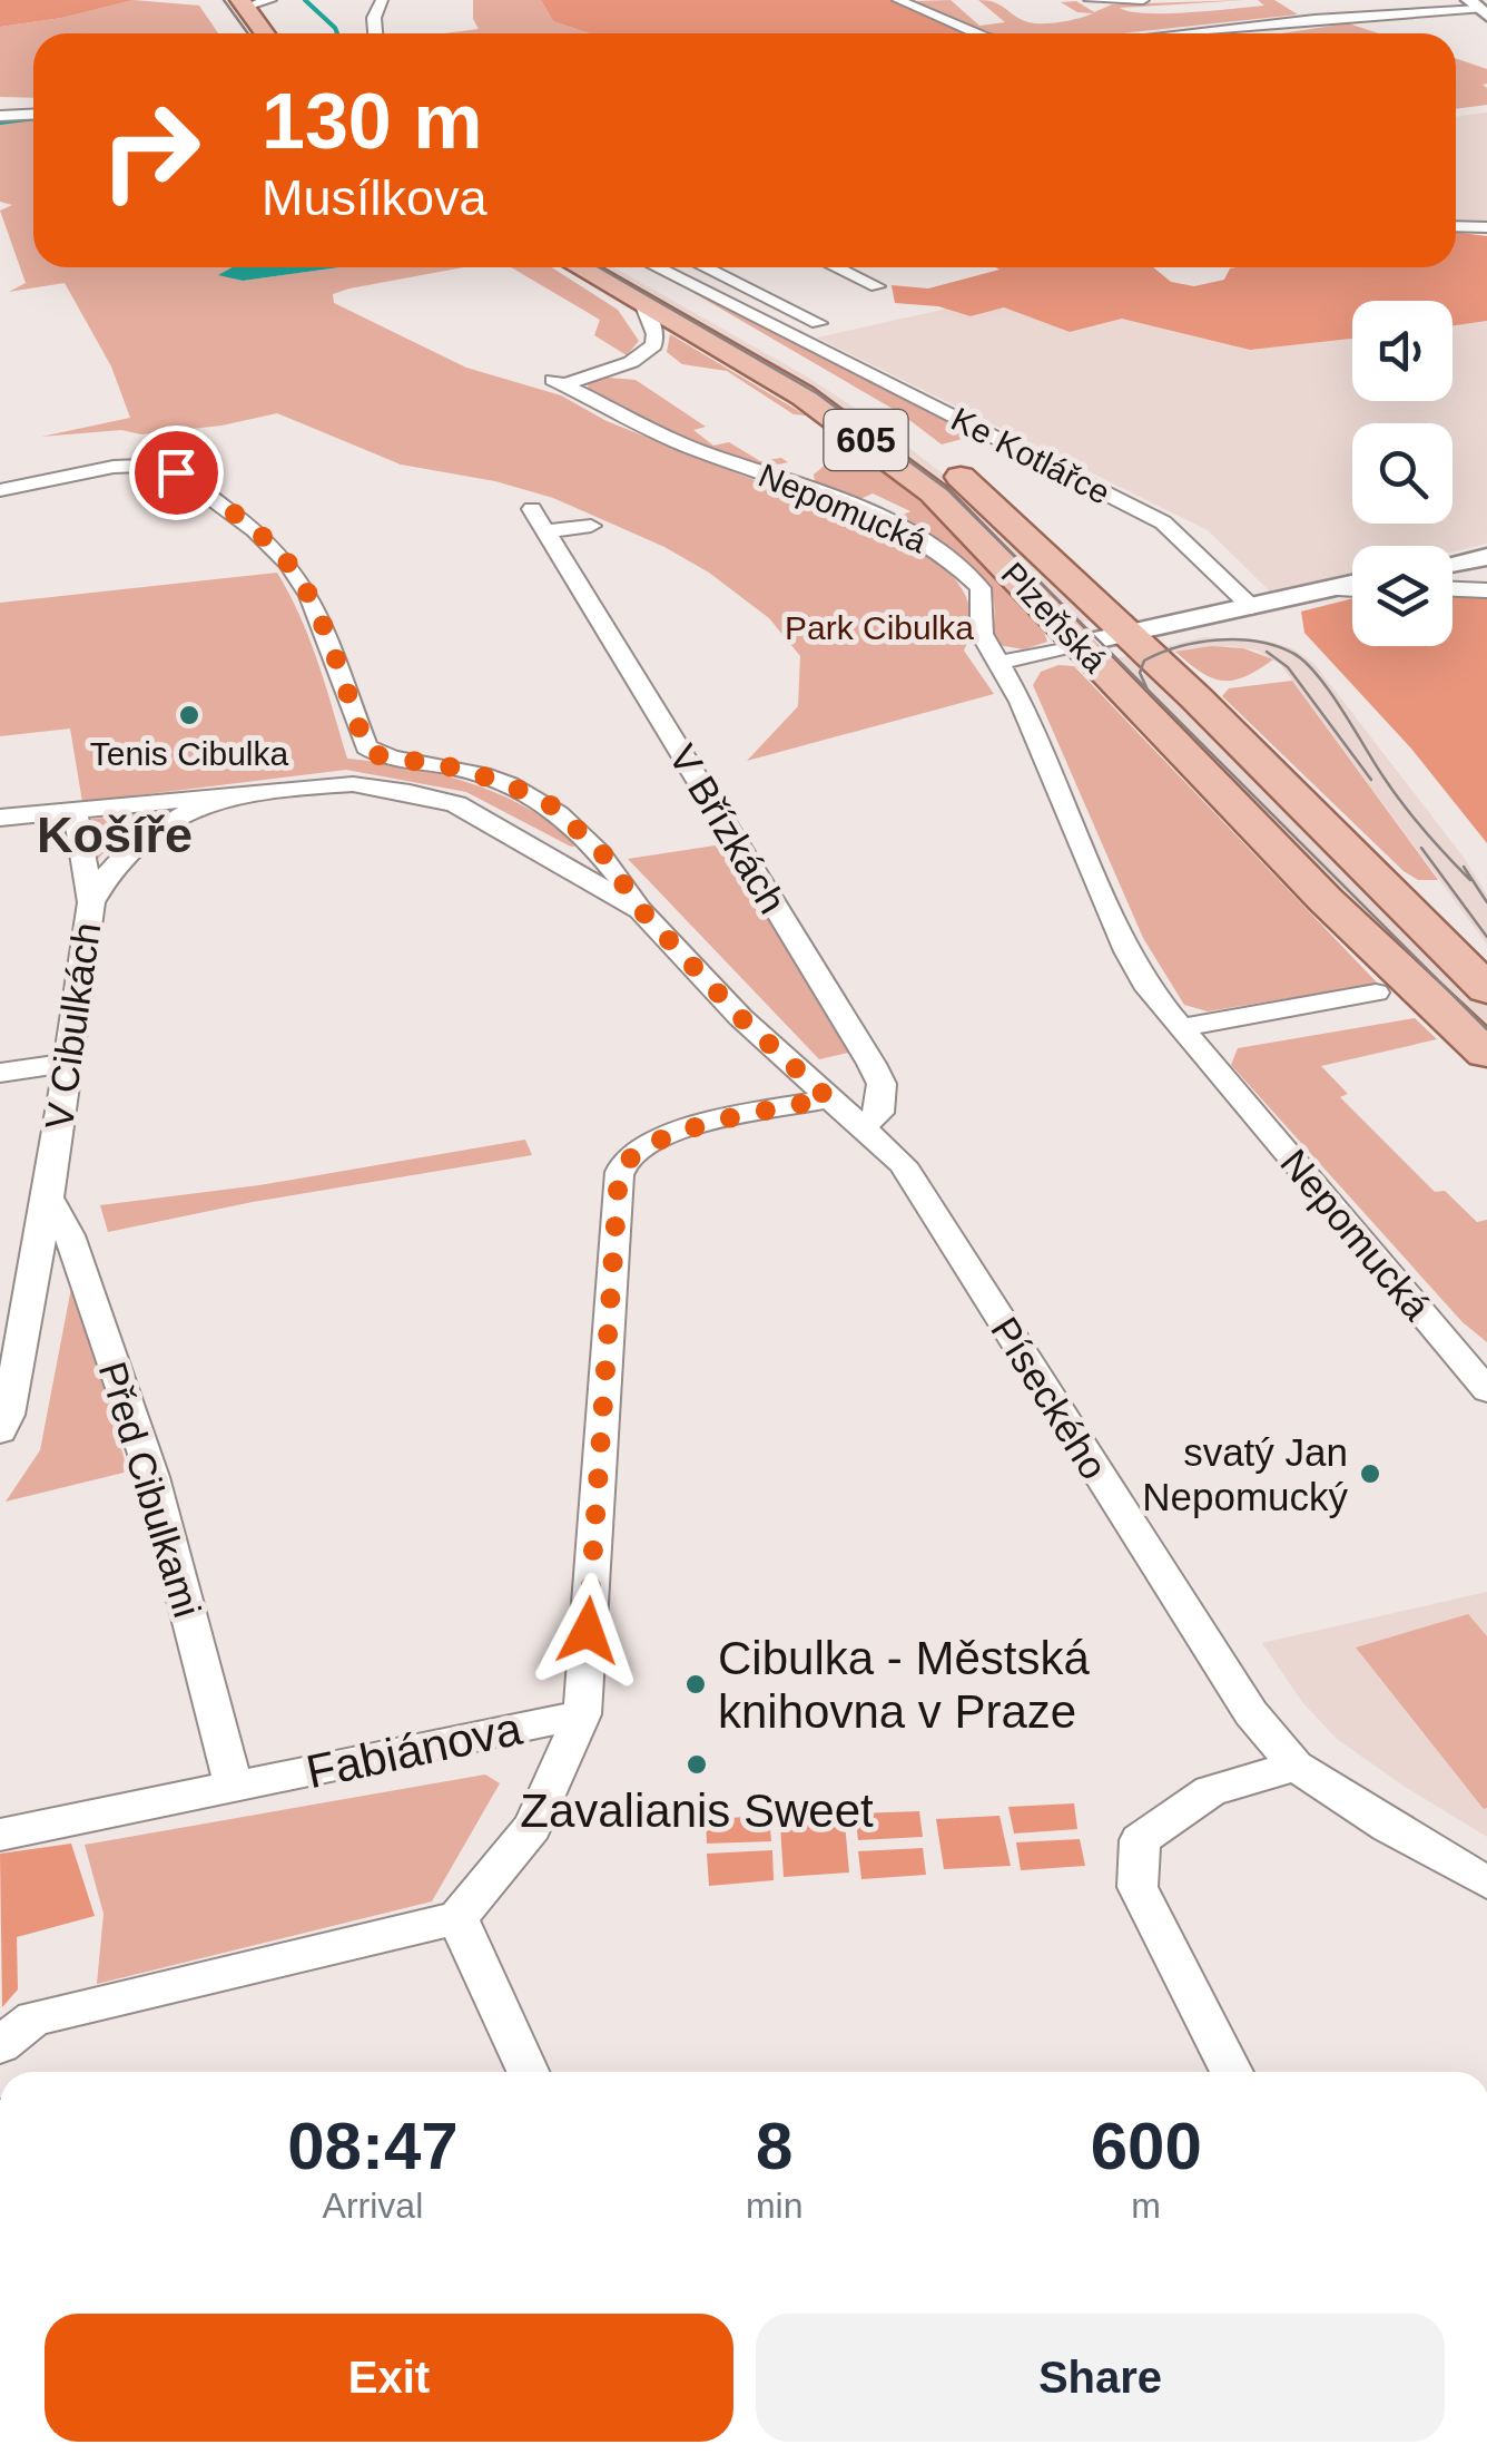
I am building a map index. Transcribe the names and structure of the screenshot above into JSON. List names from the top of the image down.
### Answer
{
  "streets": {
    "main road": ["605", "Plzeňská"],
    "street": [
      "Ke Kotlářce",
      "Nepomucká",
      "V Břízkách",
      "V Cibulkách",
      "Píseckého",
      "Před Cibulkami",
      "Fabiánova"
    ]
  },
  "crossings": [
    ["Nepomucká", "Plzeňská"],
    ["V Břízkách", "Píseckého"],
    ["V Cibulkách", "Píseckého"],
    ["V Cibulkách", "Před Cibulkami"],
    ["Před Cibulkami", "Fabiánova"]
  ],
  "districts": ["Košíře"],
  "parks": ["Park Cibulka"],
  "places": [
    "Tenis Cibulka",
    "svatý Jan Nepomucký",
    "Cibulka - Městská knihovna v Praze",
    "Zavalianis Sweet"
  ],
  "page": {
    "turn": ["130 m", "Musílkova"],
    "eta": [
      "08:47",
      "Arrival",
      "8",
      "min",
      "600",
      "m"
    ],
    "buttons": ["Exit", "Share"]
  }
}
